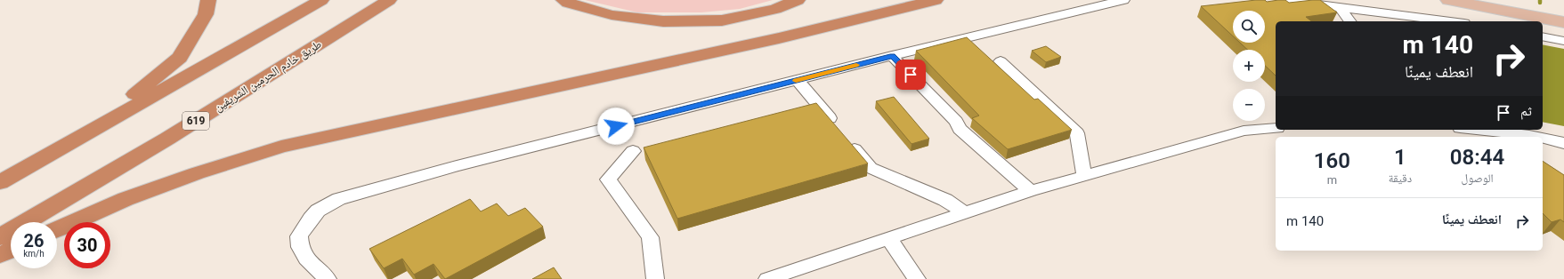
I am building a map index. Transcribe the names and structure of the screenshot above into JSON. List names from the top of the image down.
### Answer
{
  "streets": {
    "highway": ["طريق خادم الحرمين الشريفين", "619"]
  },
  "page": {
    "map_buttons": ["+", "−"],
    "turn": ["140 m", "انعطف يمينًا"],
    "then": "ثم",
    "eta": [
      "08:44",
      "الوصول",
      "1",
      "دقيقة",
      "160",
      "m"
    ],
    "list": [
      {
        "name": "انعطف يمينًا",
        "value": "140 m"
      }
    ],
    "speed": "26 km/h",
    "limit": "30"
  }
}
